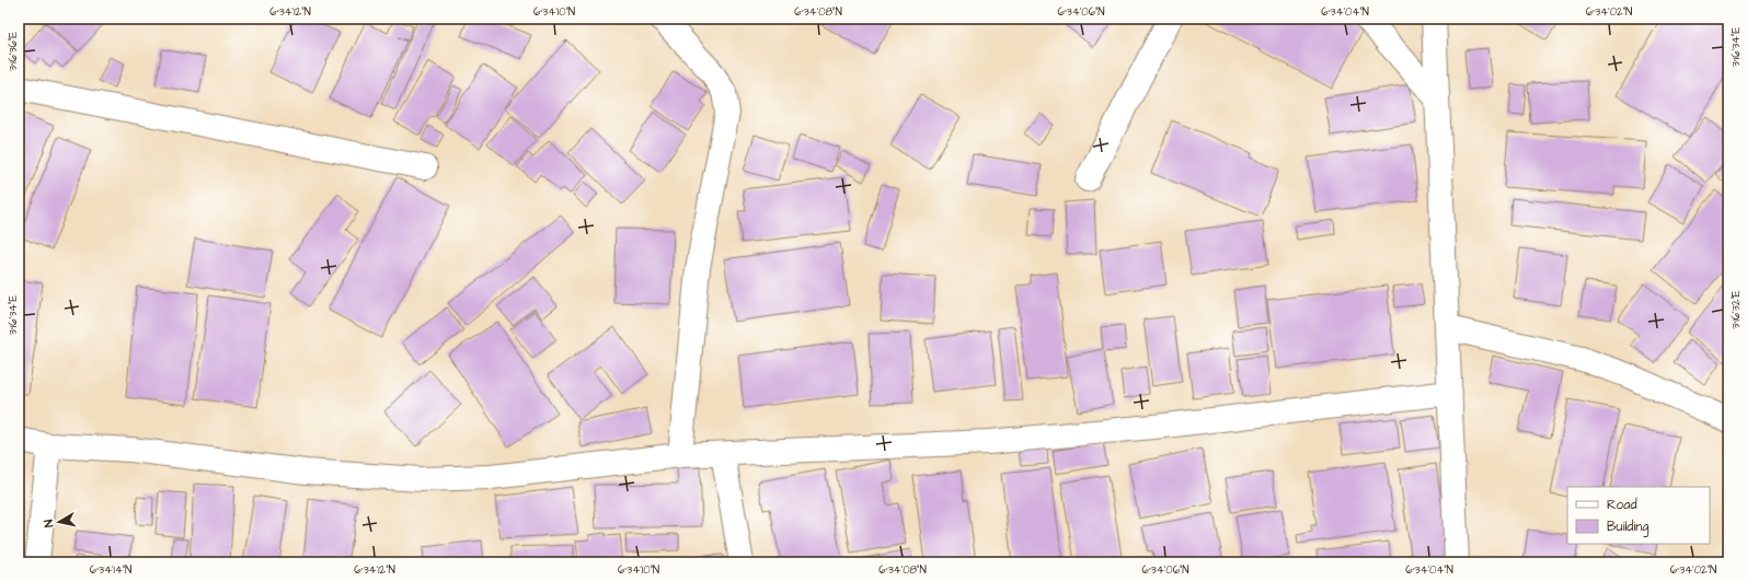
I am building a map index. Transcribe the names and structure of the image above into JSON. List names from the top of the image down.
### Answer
{
  "legend": ["Road", "Building"],
  "north": "left",
  "coordinates": [
    "6°34'12\"N",
    "6°34'10\"N",
    "6°34'08\"N",
    "6°34'06\"N",
    "6°34'04\"N",
    "6°34'02\"N",
    "3°16'34\"E",
    "3°16'36\"E",
    "3°16'32\"E",
    "6°34'14\"N"
  ]
}
